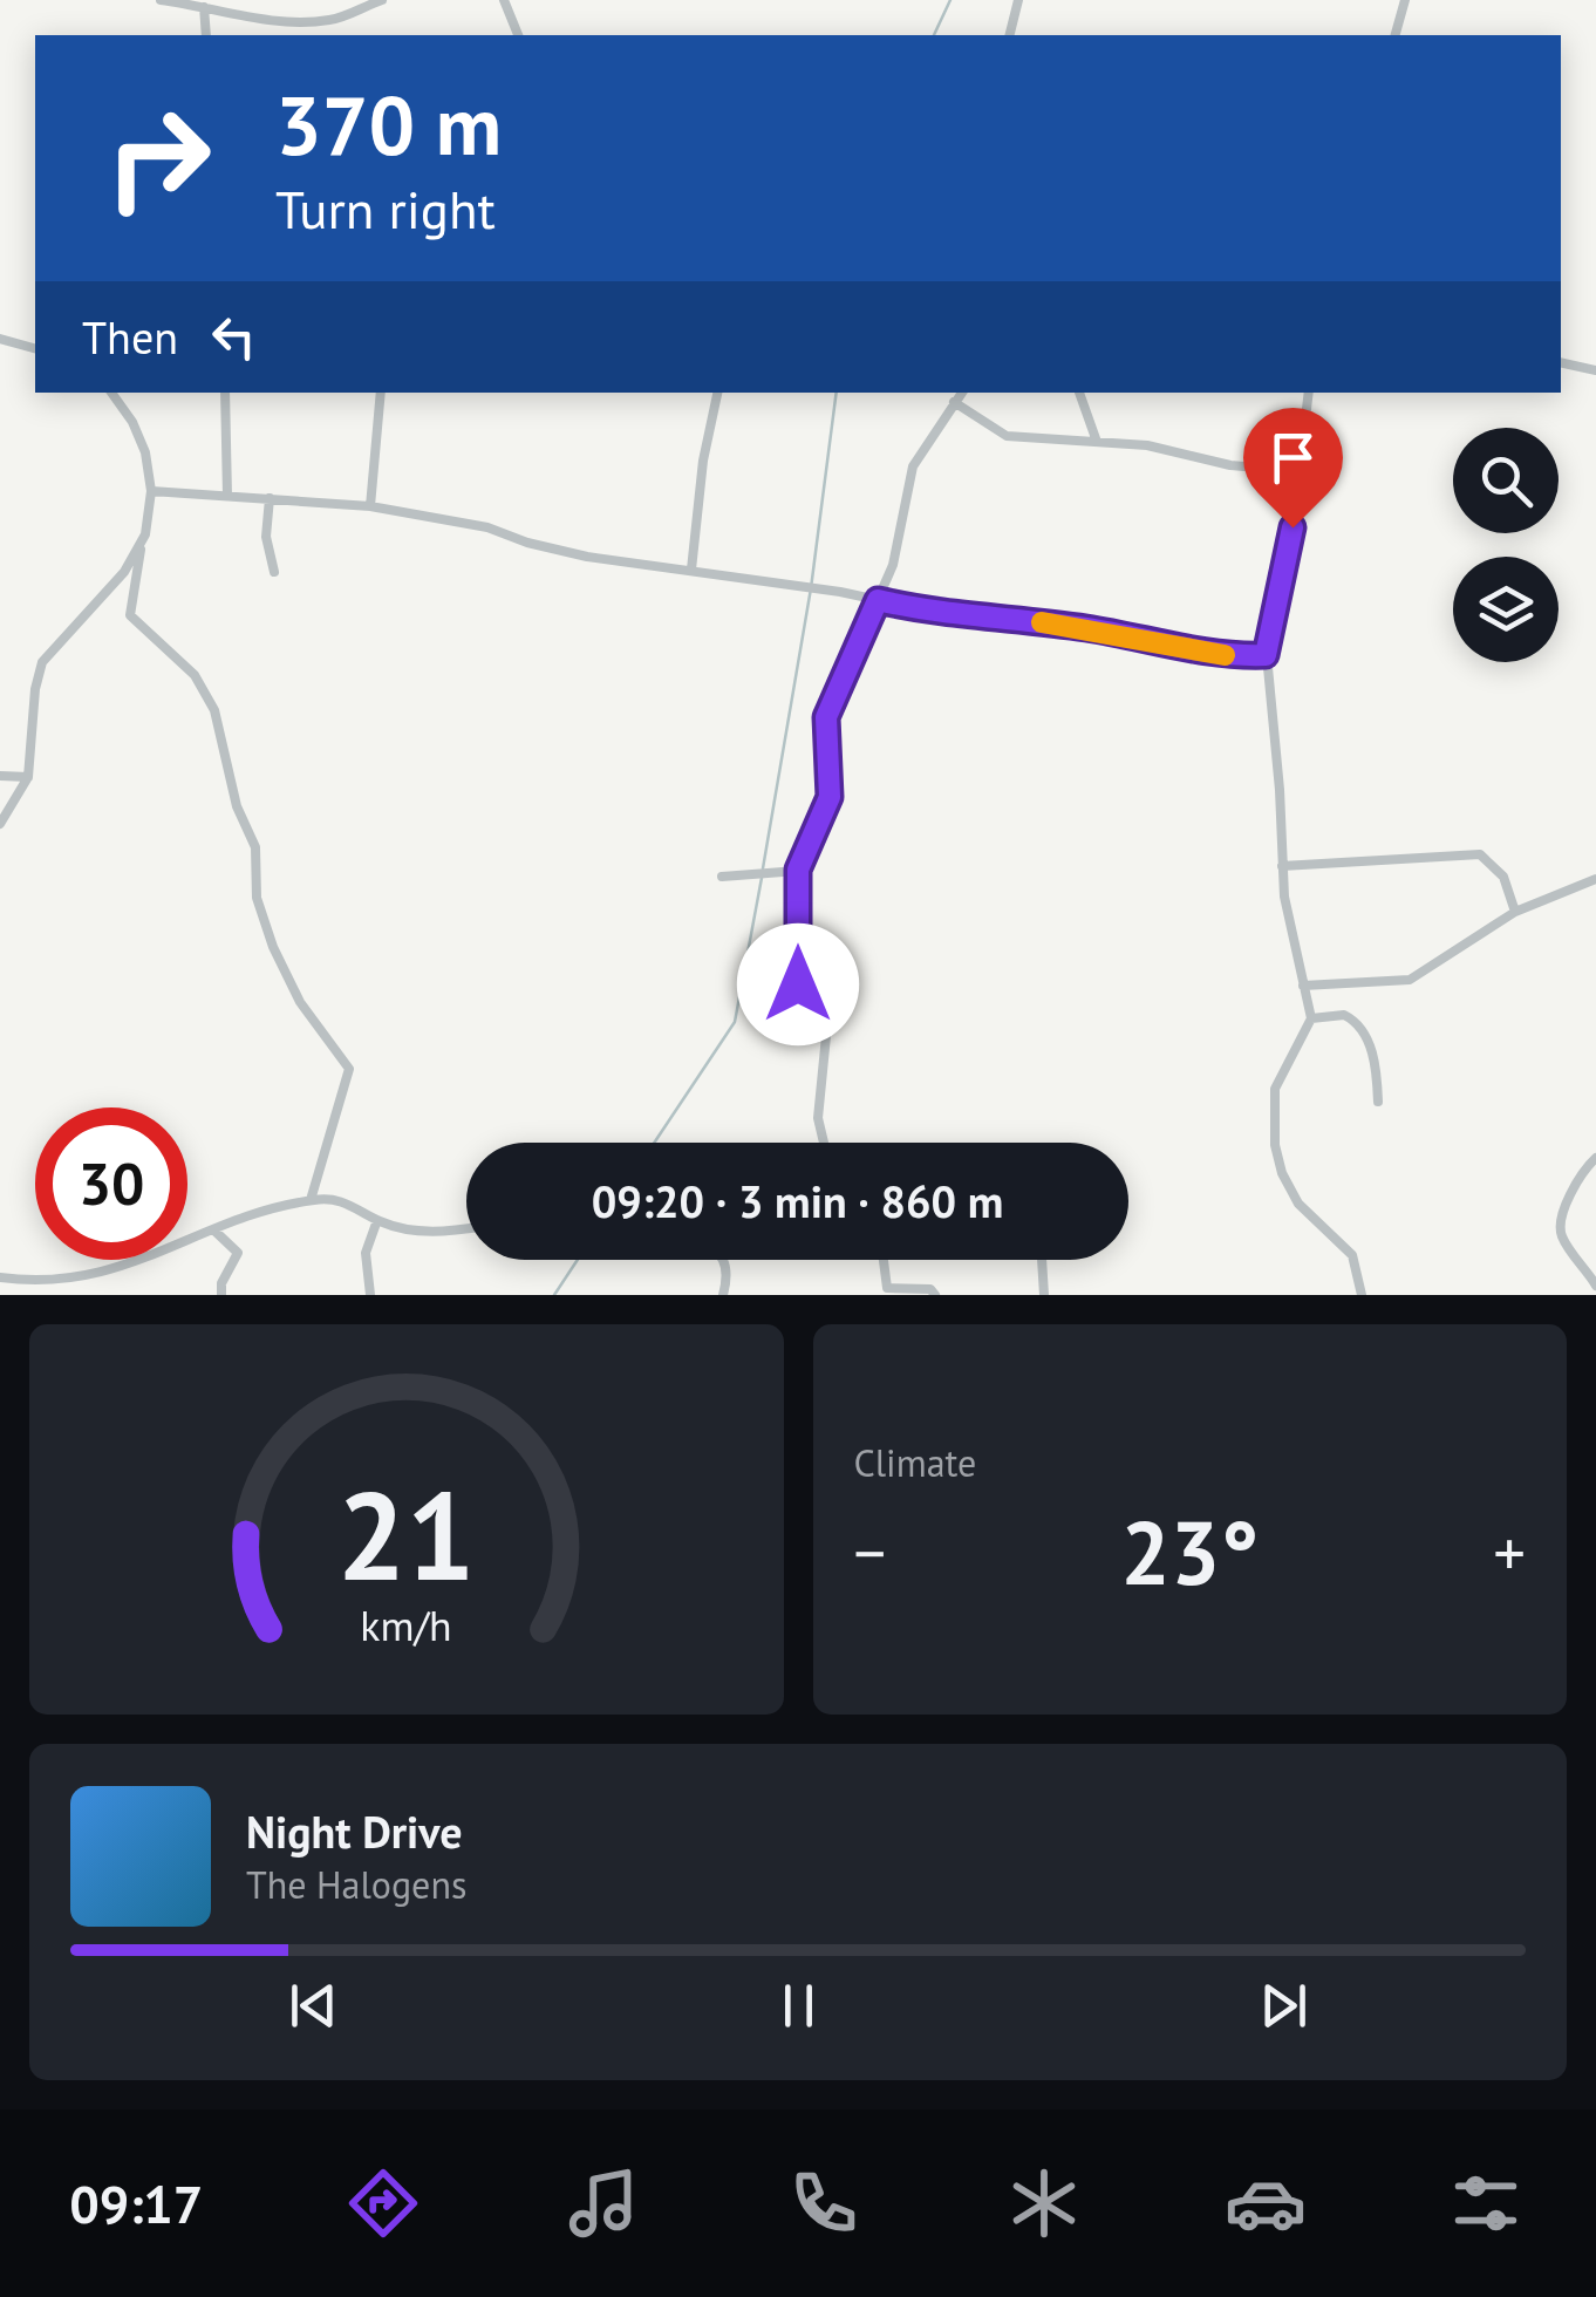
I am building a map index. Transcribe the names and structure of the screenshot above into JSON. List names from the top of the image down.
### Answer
{
  "page": {
    "turn": ["370 m", "Turn right"],
    "then": "Then",
    "limit": "30",
    "trip": "09:20 · 3 min · 860 m",
    "tile": "Climate",
    "heat": ["−", "23°", "+"],
    "song": ["Night Drive", "The Halogens"],
    "tabs": "09:17",
    "gauge": ["21", "km/h"]
  }
}
